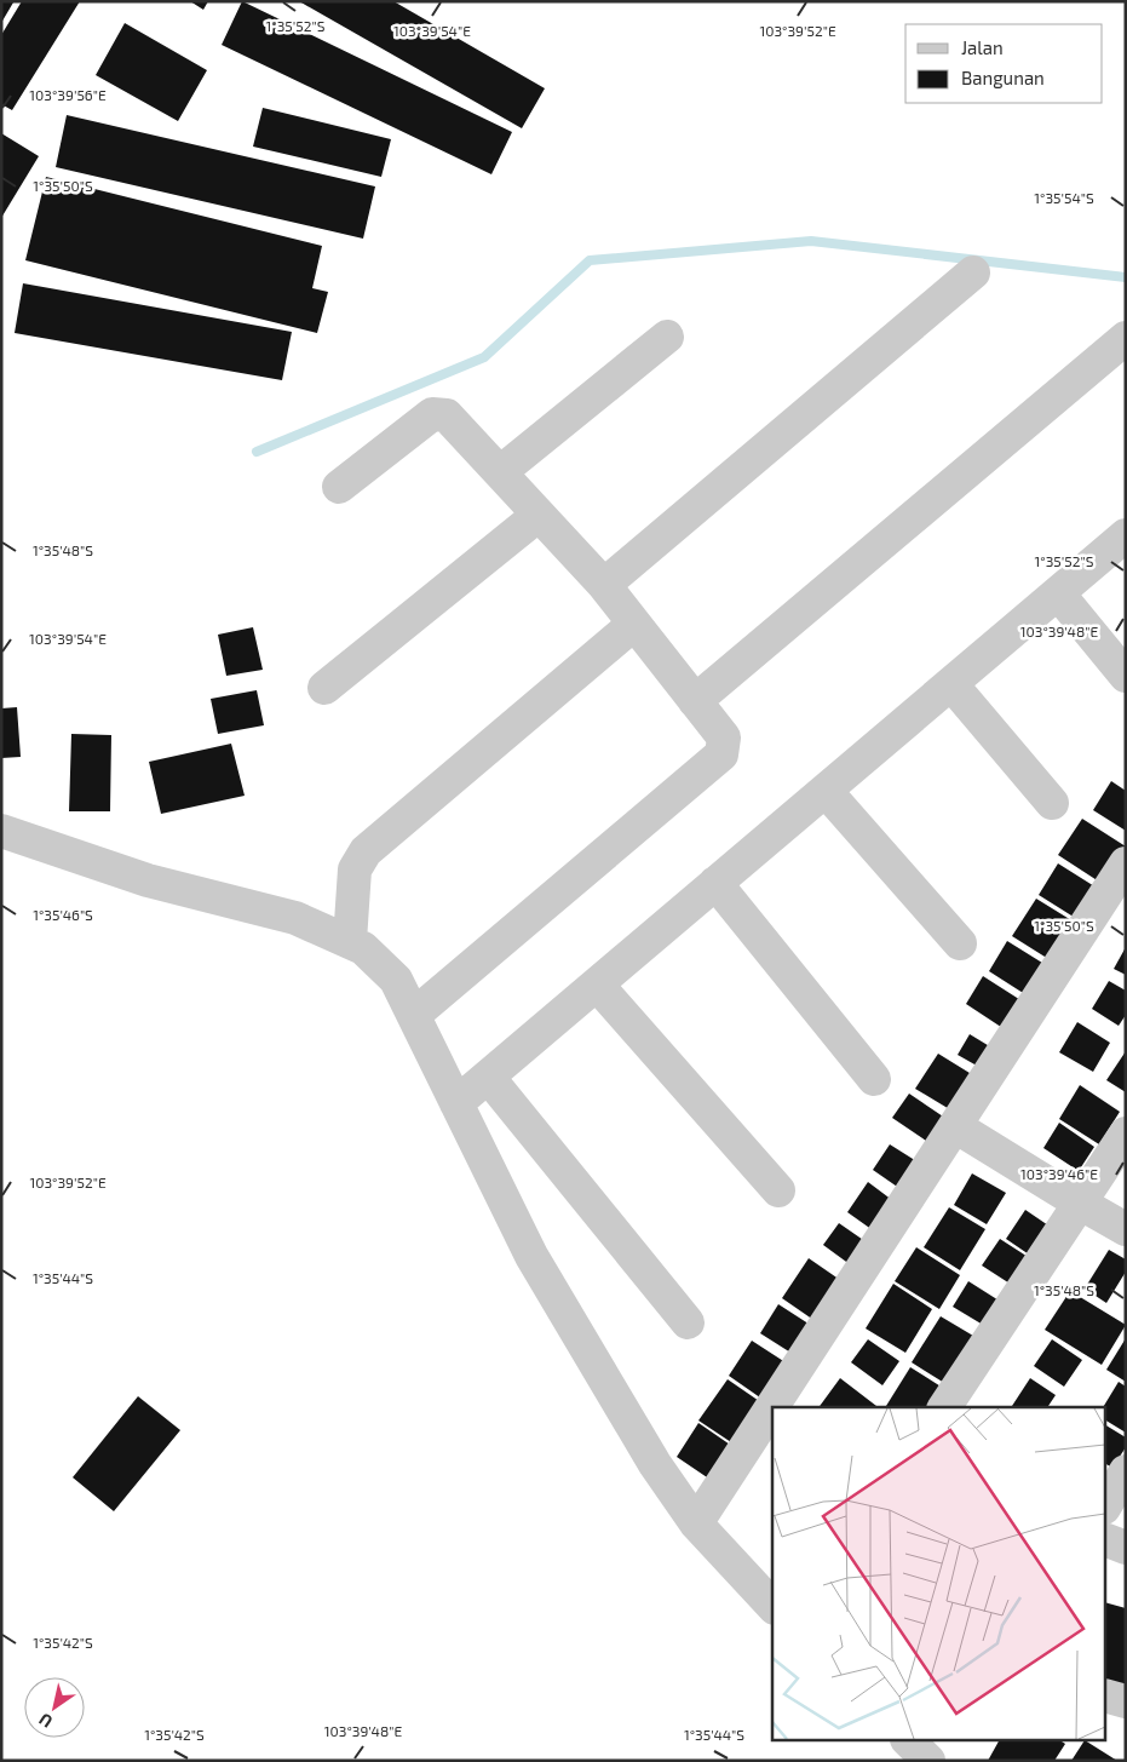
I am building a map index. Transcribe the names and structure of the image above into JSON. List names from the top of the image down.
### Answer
{
  "legend": ["Jalan", "Bangunan"],
  "north": "bottom left",
  "coordinates": [
    "1°35'52\"S",
    "103°39'54\"E",
    "103°39'52\"E",
    "103°39'56\"E",
    "1°35'50\"S",
    "1°35'54\"S",
    "1°35'48\"S",
    "103°39'48\"E",
    "1°35'46\"S",
    "103°39'46\"E",
    "1°35'44\"S",
    "1°35'42\"S"
  ]
}
